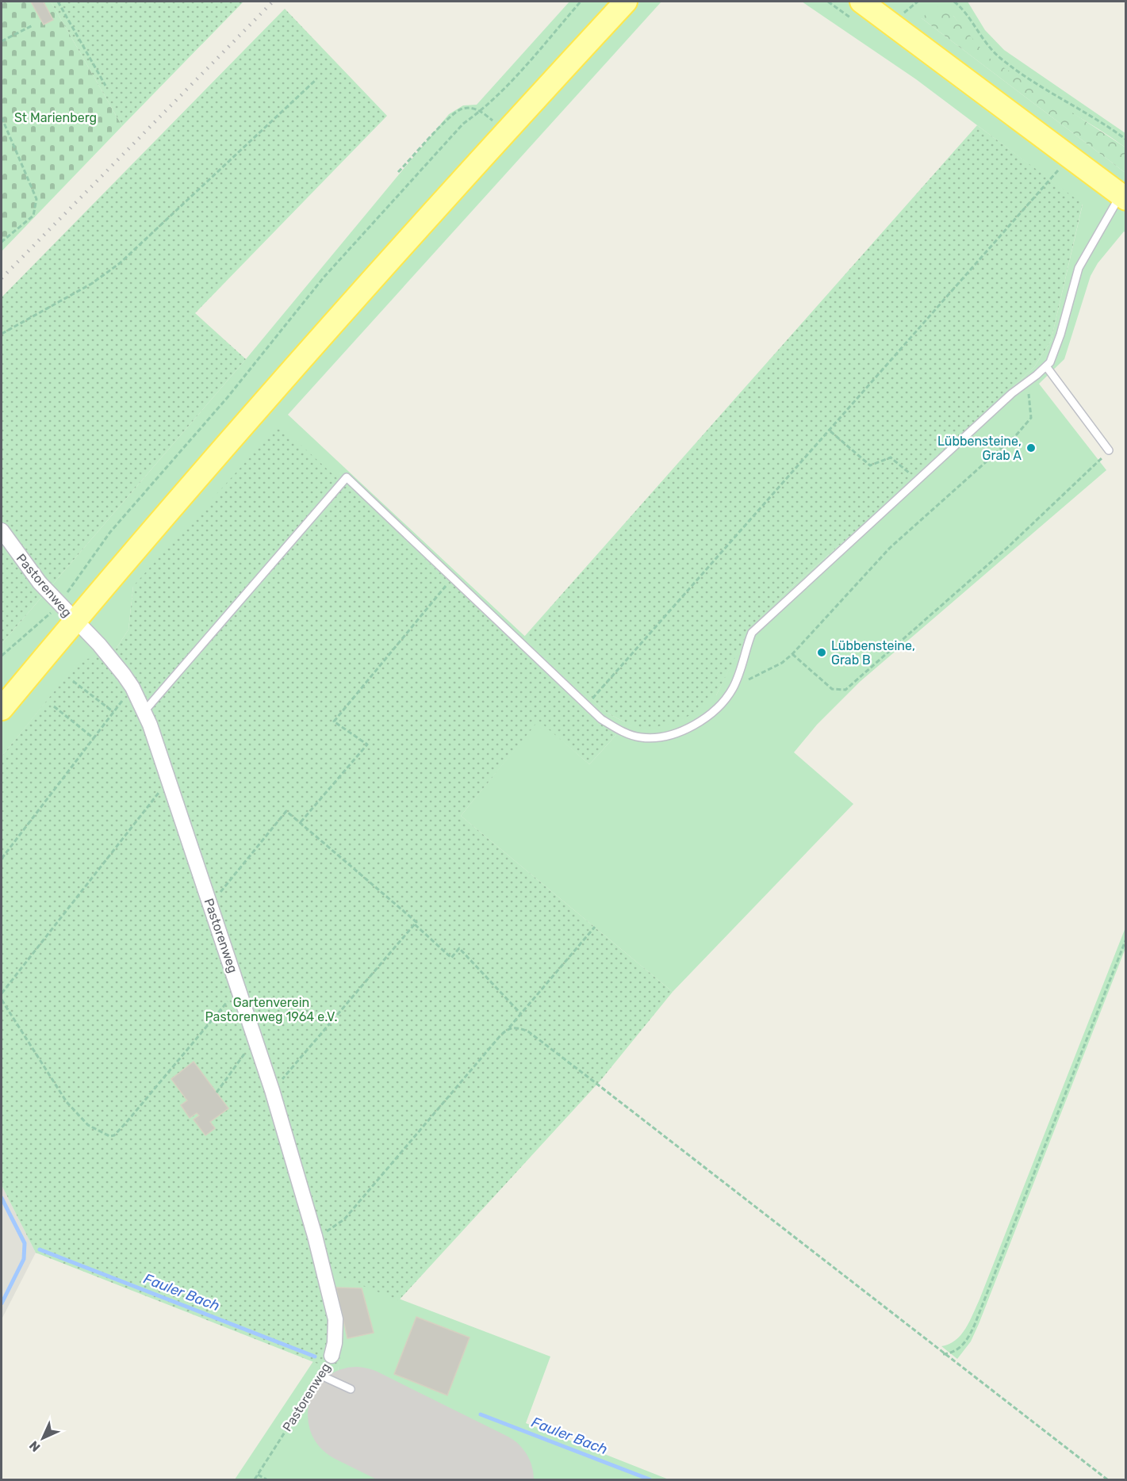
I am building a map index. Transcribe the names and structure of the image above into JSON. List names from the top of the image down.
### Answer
{
  "streets": {
    "street": ["Pastorenweg"]
  },
  "water": ["Fauler Bach"],
  "parks": ["St Marienberg", "Gartenverein Pastorenweg 1964 e.V."],
  "places": ["Lübbensteine, Grab A", "Lübbensteine, Grab B"],
  "north": "bottom left"
}
